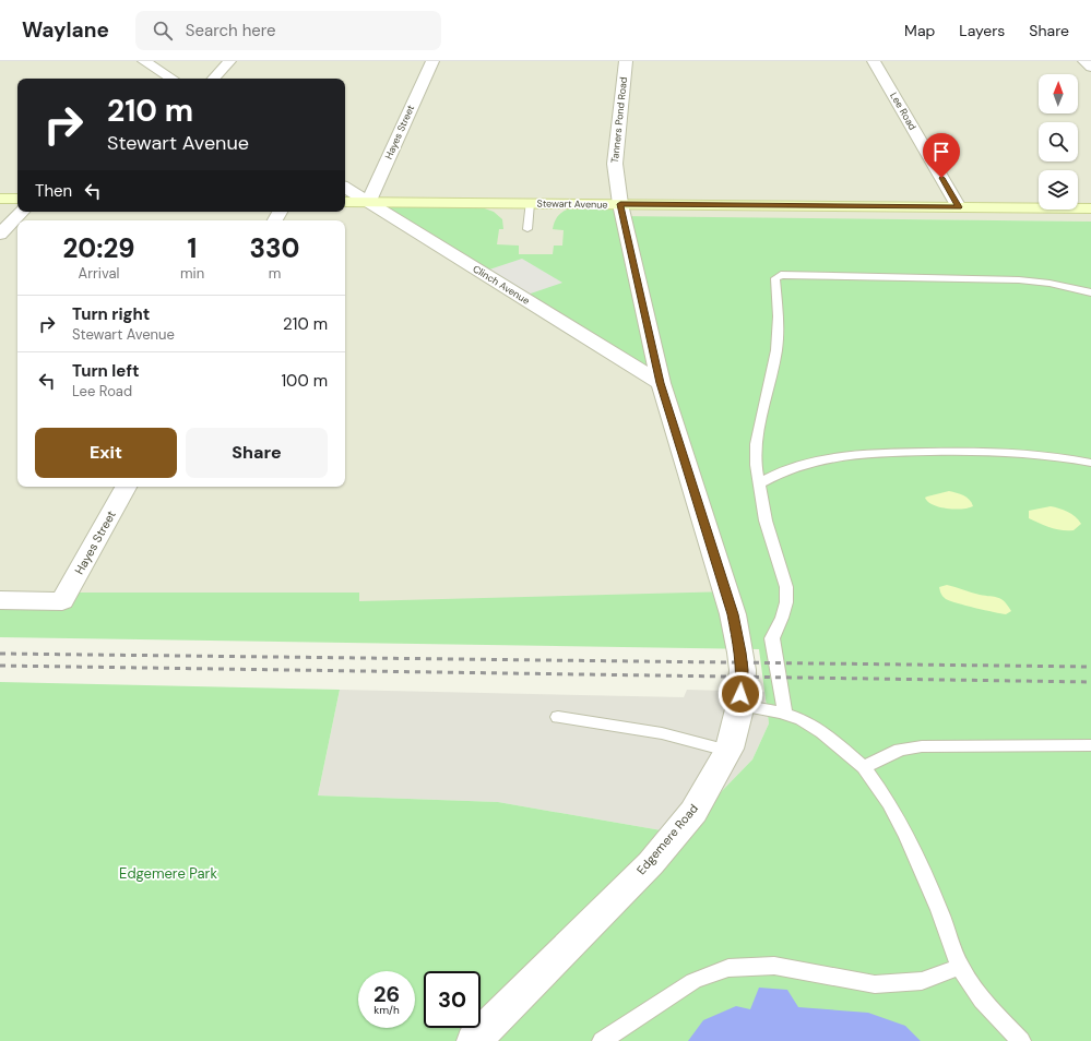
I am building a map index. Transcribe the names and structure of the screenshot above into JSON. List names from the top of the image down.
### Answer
{
  "streets": {
    "main road": ["Stewart Avenue"],
    "street": [
      "Lee Road",
      "Tanners Pond Road",
      "Hayes Street",
      "Clinch Avenue",
      "Edgemere Road"
    ]
  },
  "crossings": [
    ["Lee Road", "Stewart Avenue"],
    ["Tanners Pond Road", "Stewart Avenue"],
    ["Tanners Pond Road", "Edgemere Road"],
    ["Hayes Street", "Stewart Avenue"],
    ["Hayes Street", "Clinch Avenue"],
    ["Stewart Avenue", "Clinch Avenue"],
    ["Stewart Avenue", "Edgemere Road"],
    ["Clinch Avenue", "Edgemere Road"]
  ],
  "parks": ["Edgemere Park"],
  "north": "top",
  "page": {
    "header": "Waylane",
    "search": "Search here",
    "nav": ["Map", "Layers", "Share"],
    "turn": ["210 m", "Stewart Avenue"],
    "then": "Then",
    "eta": [
      "20:29",
      "Arrival",
      "1",
      "min",
      "330",
      "m"
    ],
    "list": [
      {
        "name": "Turn right",
        "note": "Stewart Avenue",
        "value": "210 m"
      },
      {
        "name": "Turn left",
        "note": "Lee Road",
        "value": "100 m"
      }
    ],
    "buttons": ["Exit", "Share"],
    "speed": "26 km/h",
    "limit": "30"
  }
}
